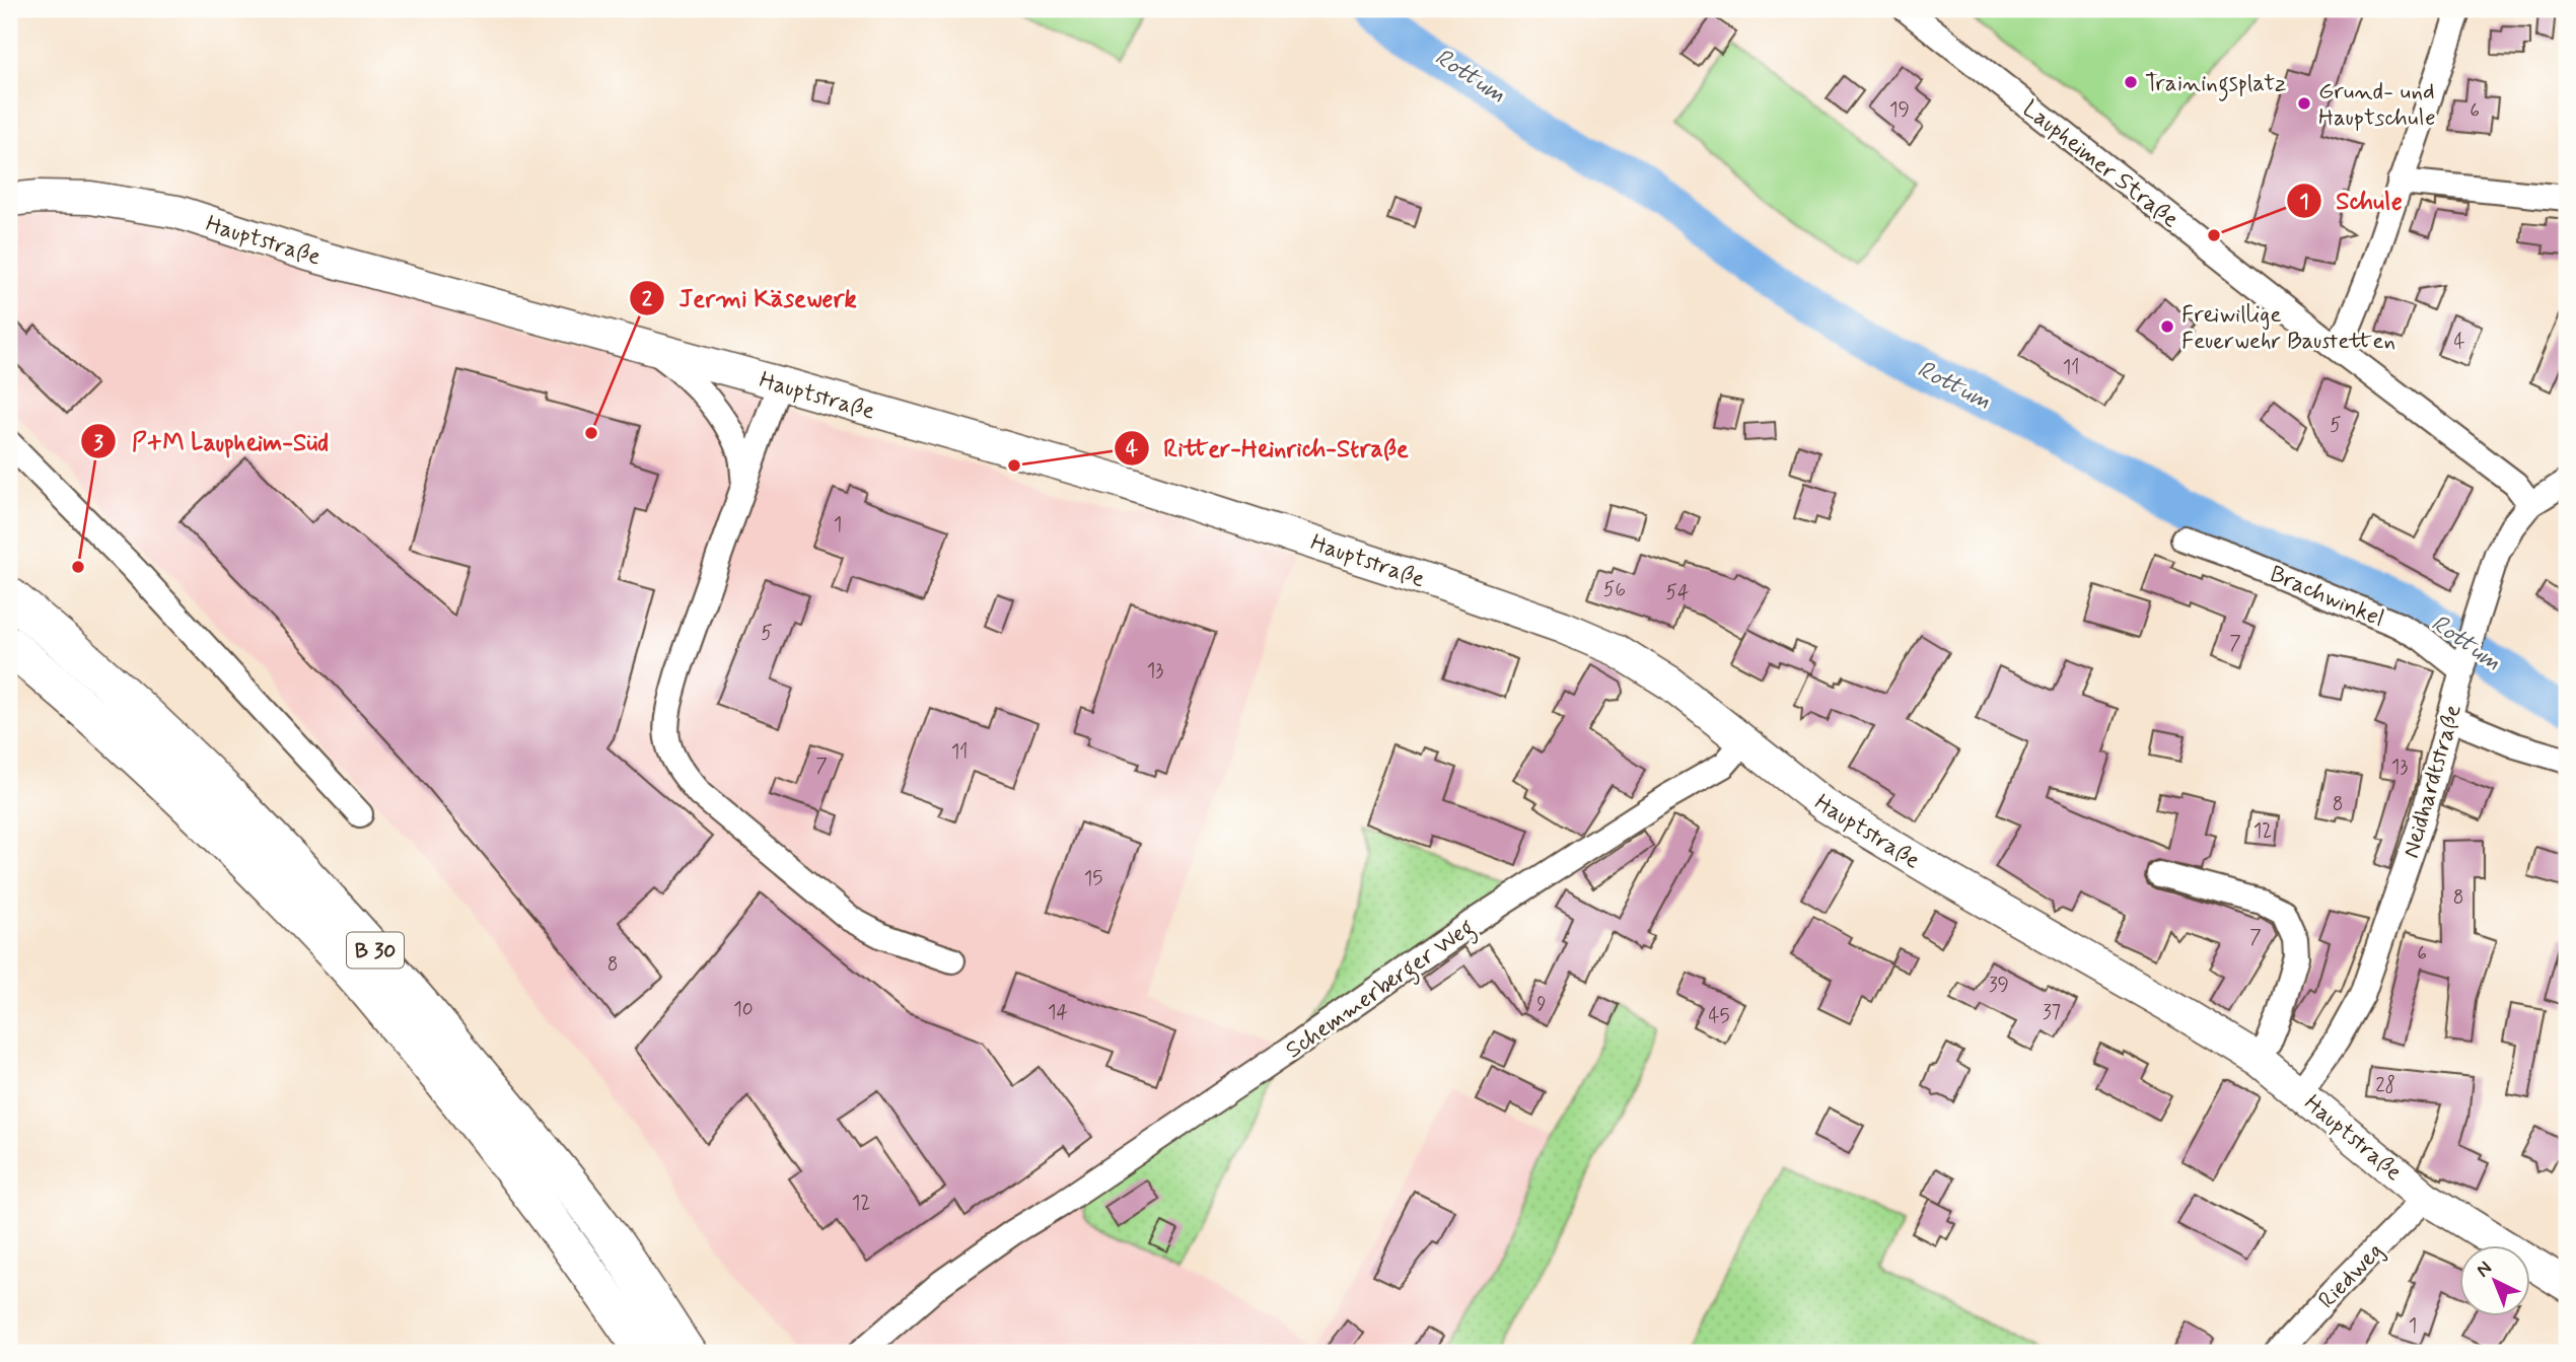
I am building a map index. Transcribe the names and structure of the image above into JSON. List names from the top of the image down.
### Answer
{
  "streets": {
    "highway": ["B 30"],
    "main road": ["Hauptstraße"],
    "street": [
      "Laupheimer Straße",
      "Brachwinkel",
      "Neidhardtstraße",
      "Schemmerberger Weg",
      "Riedweg"
    ]
  },
  "crossings": [
    ["Laupheimer Straße", "Neidhardtstraße"],
    ["Hauptstraße", "Neidhardtstraße"],
    ["Hauptstraße", "Schemmerberger Weg"],
    ["Hauptstraße", "Riedweg"],
    ["Brachwinkel", "Neidhardtstraße"]
  ],
  "water": ["Rottum"],
  "places": [
    "Trainingsplatz",
    "Grund- und Hauptschule",
    "Schule",
    "Freiwillige Feuerwehr Baustetten",
    "Jermi Käsewerk",
    "Ritter-Heinrich-Straße",
    "P+M Laupheim-Süd"
  ],
  "house_numbers": [
    "19",
    "6",
    "4",
    "11",
    "5",
    "1",
    "56",
    "54",
    "5",
    "7",
    "13",
    "11",
    "7",
    "13",
    "8",
    "12",
    "15",
    "8",
    "7",
    "6",
    "8",
    "39",
    "9",
    "10",
    "14",
    "37",
    "45",
    "28",
    "12",
    "1"
  ],
  "north": "top left"
}
